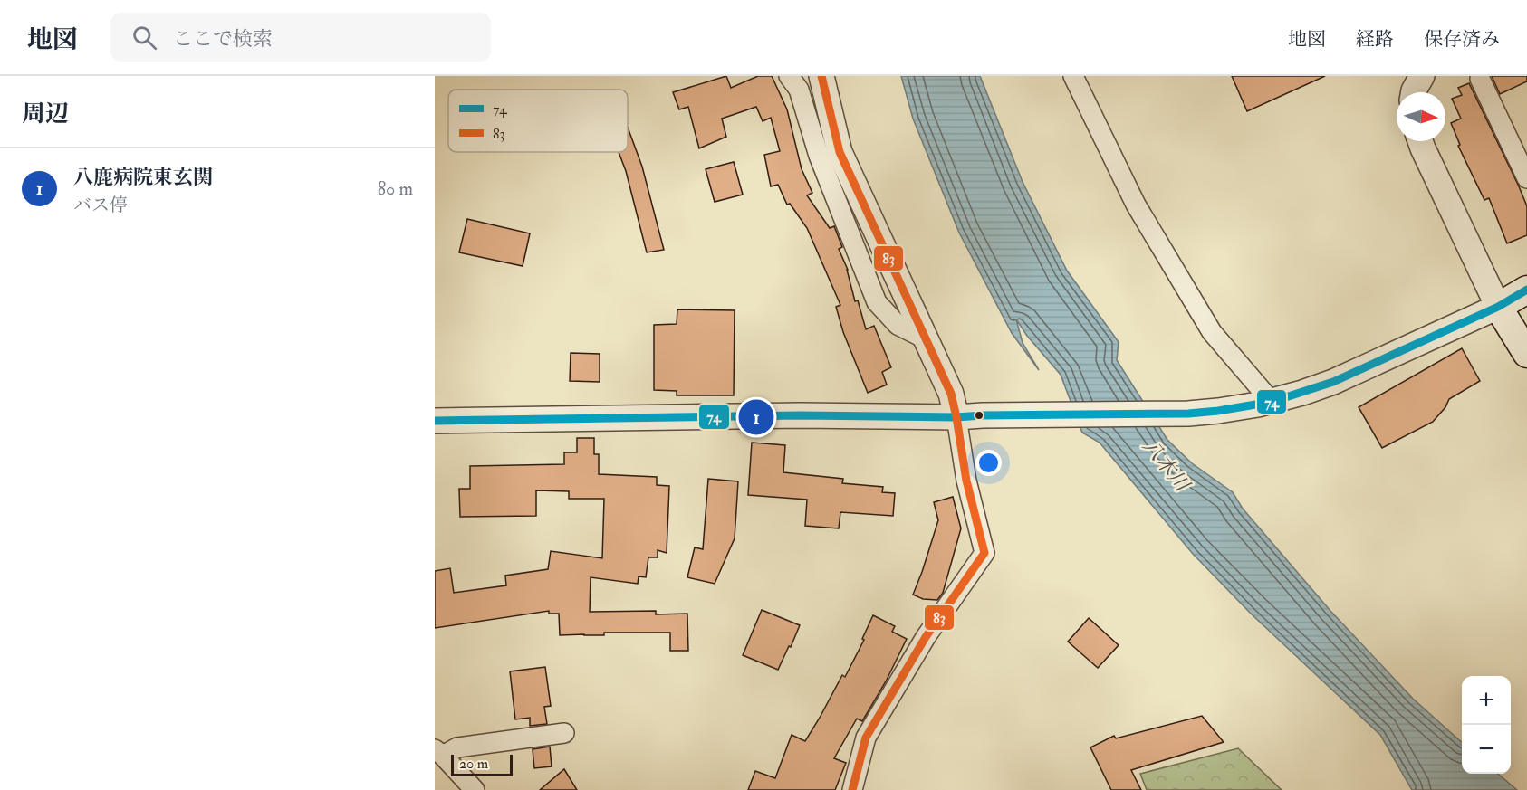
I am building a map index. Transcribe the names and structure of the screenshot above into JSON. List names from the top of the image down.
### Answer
{
  "water": ["八木川"],
  "lines": ["transit line 83", "transit line 74"],
  "legend": ["74", "83"],
  "scale_bar": "20 m",
  "north": "right",
  "page": {
    "header": "地図",
    "search": "ここで検索",
    "nav": ["地図", "経路", "保存済み"],
    "heading": "周辺",
    "list": [
      {
        "mark": "1",
        "name": "八鹿病院東玄関",
        "note": "バス停",
        "value": "80 m"
      }
    ],
    "pins": "1",
    "map_buttons": ["+", "−"],
    "scale": "20 m"
  }
}
